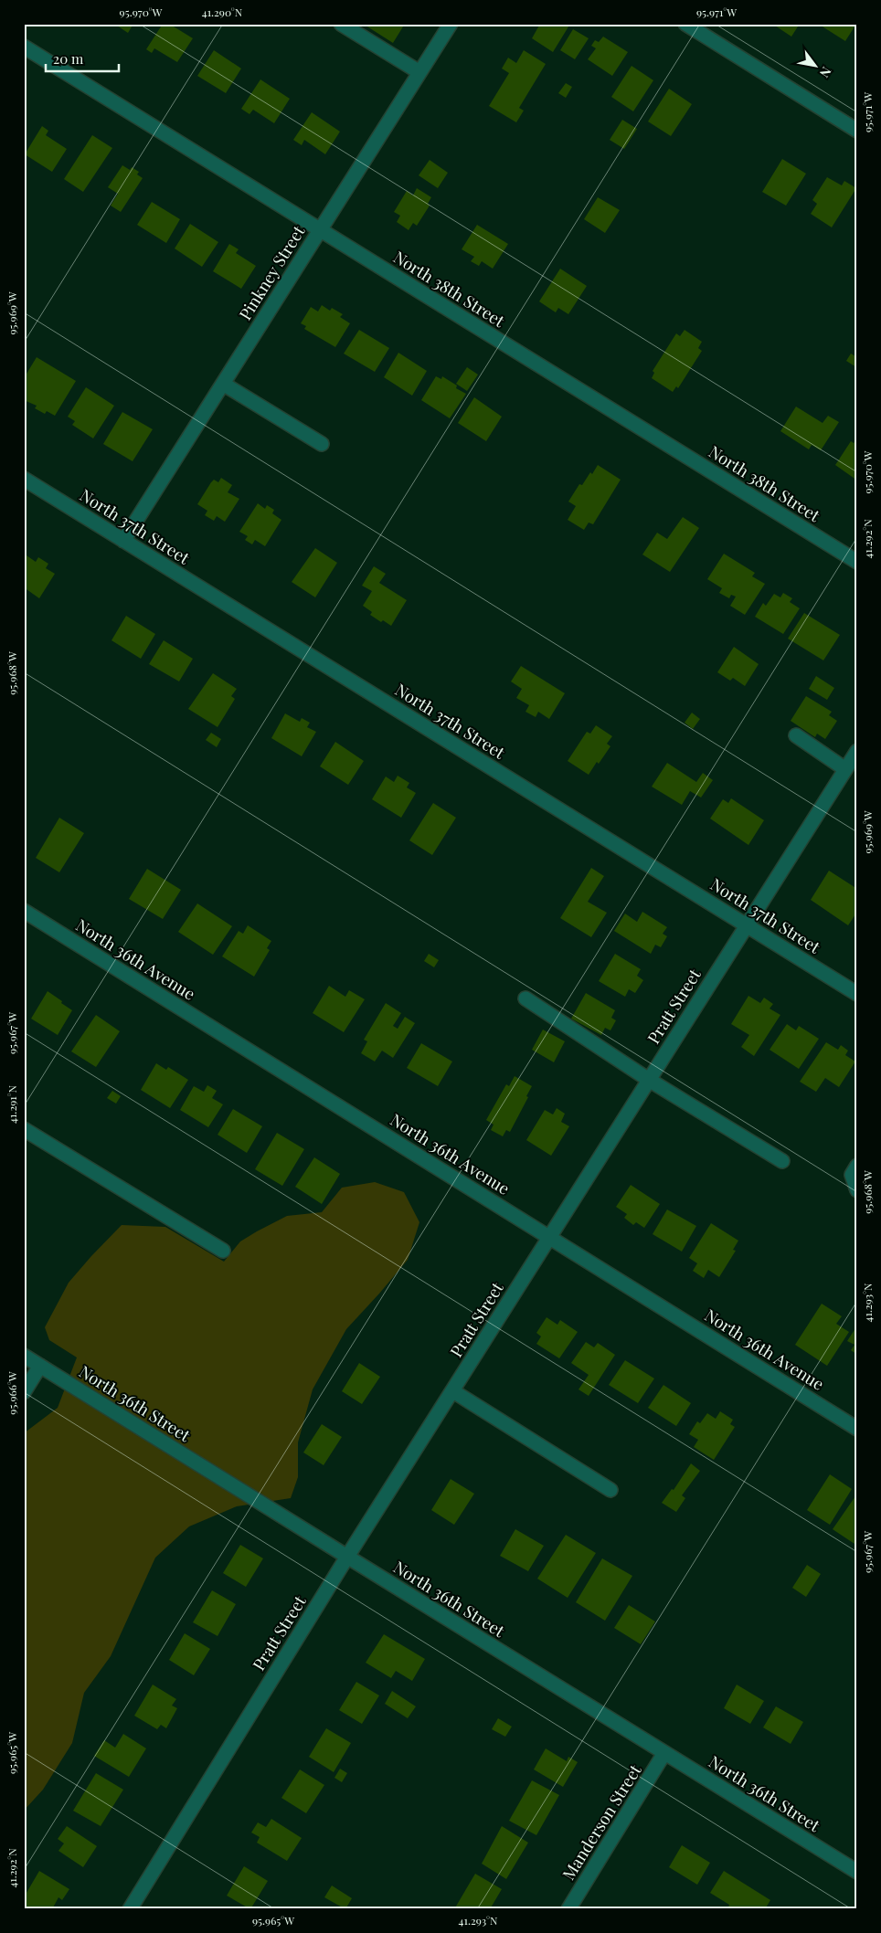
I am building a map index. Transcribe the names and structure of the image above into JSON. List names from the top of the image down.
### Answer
{
  "streets": {
    "street": [
      "Pinkney Street",
      "North 38th Street",
      "North 37th Street",
      "North 36th Avenue",
      "Pratt Street",
      "North 36th Street",
      "Manderson Street"
    ]
  },
  "crossings": [
    ["Pinkney Street", "North 38th Street"],
    ["Pinkney Street", "North 37th Street"],
    ["North 37th Street", "Pratt Street"],
    ["North 36th Avenue", "Pratt Street"],
    ["Pratt Street", "North 36th Street"],
    ["North 36th Street", "Manderson Street"]
  ],
  "scale_bar": "20 m",
  "north": "bottom right",
  "coordinates": [
    "95.970°W",
    "41.290°N",
    "95.971°W",
    "95.969°W",
    "41.292°N",
    "95.968°W",
    "95.967°W",
    "41.291°N",
    "41.293°N",
    "95.966°W",
    "95.965°W"
  ]
}
